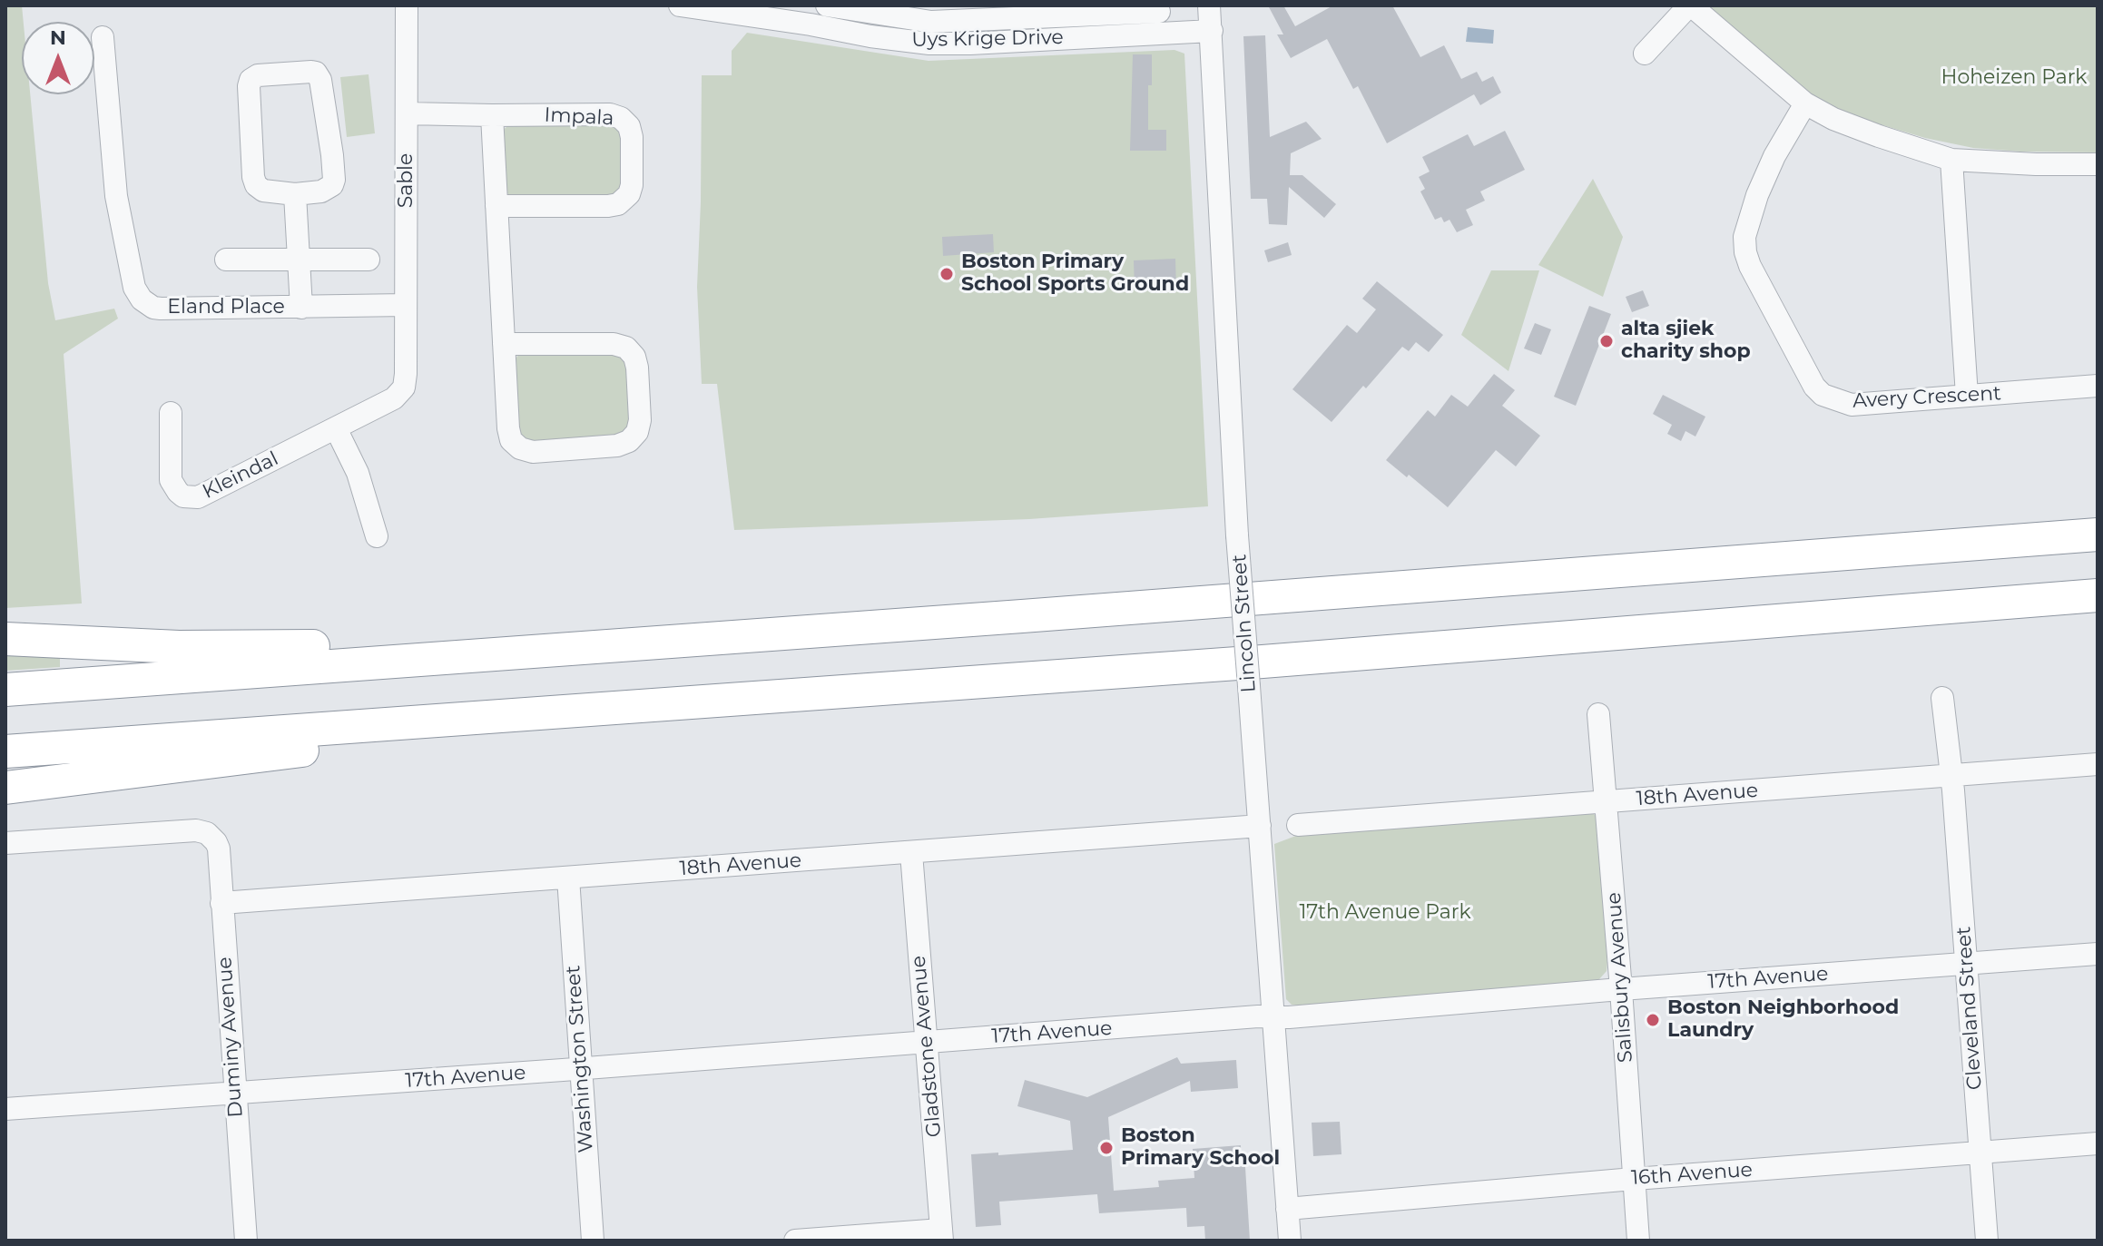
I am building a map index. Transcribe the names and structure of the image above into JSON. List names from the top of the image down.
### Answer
{
  "streets": {
    "street": [
      "Uys Krige Drive",
      "Impala",
      "Sable",
      "Eland Place",
      "Avery Crescent",
      "Kleindal",
      "Lincoln Street",
      "18th Avenue",
      "Salisbury Avenue",
      "17th Avenue",
      "Cleveland Street",
      "Duminy Avenue",
      "Gladstone Avenue",
      "Washington Street",
      "16th Avenue"
    ]
  },
  "crossings": [
    ["Uys Krige Drive", "Lincoln Street"],
    ["Impala", "Sable"],
    ["Sable", "Eland Place"],
    ["Sable", "Kleindal"],
    ["Lincoln Street", "18th Avenue"],
    ["Lincoln Street", "17th Avenue"],
    ["Lincoln Street", "16th Avenue"],
    ["18th Avenue", "Salisbury Avenue"],
    ["18th Avenue", "Cleveland Street"],
    ["18th Avenue", "Duminy Avenue"],
    ["18th Avenue", "Gladstone Avenue"],
    ["18th Avenue", "Washington Street"],
    ["Salisbury Avenue", "17th Avenue"],
    ["Salisbury Avenue", "16th Avenue"],
    ["17th Avenue", "Cleveland Street"],
    ["17th Avenue", "Duminy Avenue"],
    ["17th Avenue", "Gladstone Avenue"],
    ["17th Avenue", "Washington Street"],
    ["Cleveland Street", "16th Avenue"]
  ],
  "parks": ["Hoheizen Park", "17th Avenue Park"],
  "places": [
    "Boston Primary School Sports Ground",
    "alta sjiek charity shop",
    "Boston Neighborhood Laundry",
    "Boston Primary School"
  ],
  "north": "top"
}
